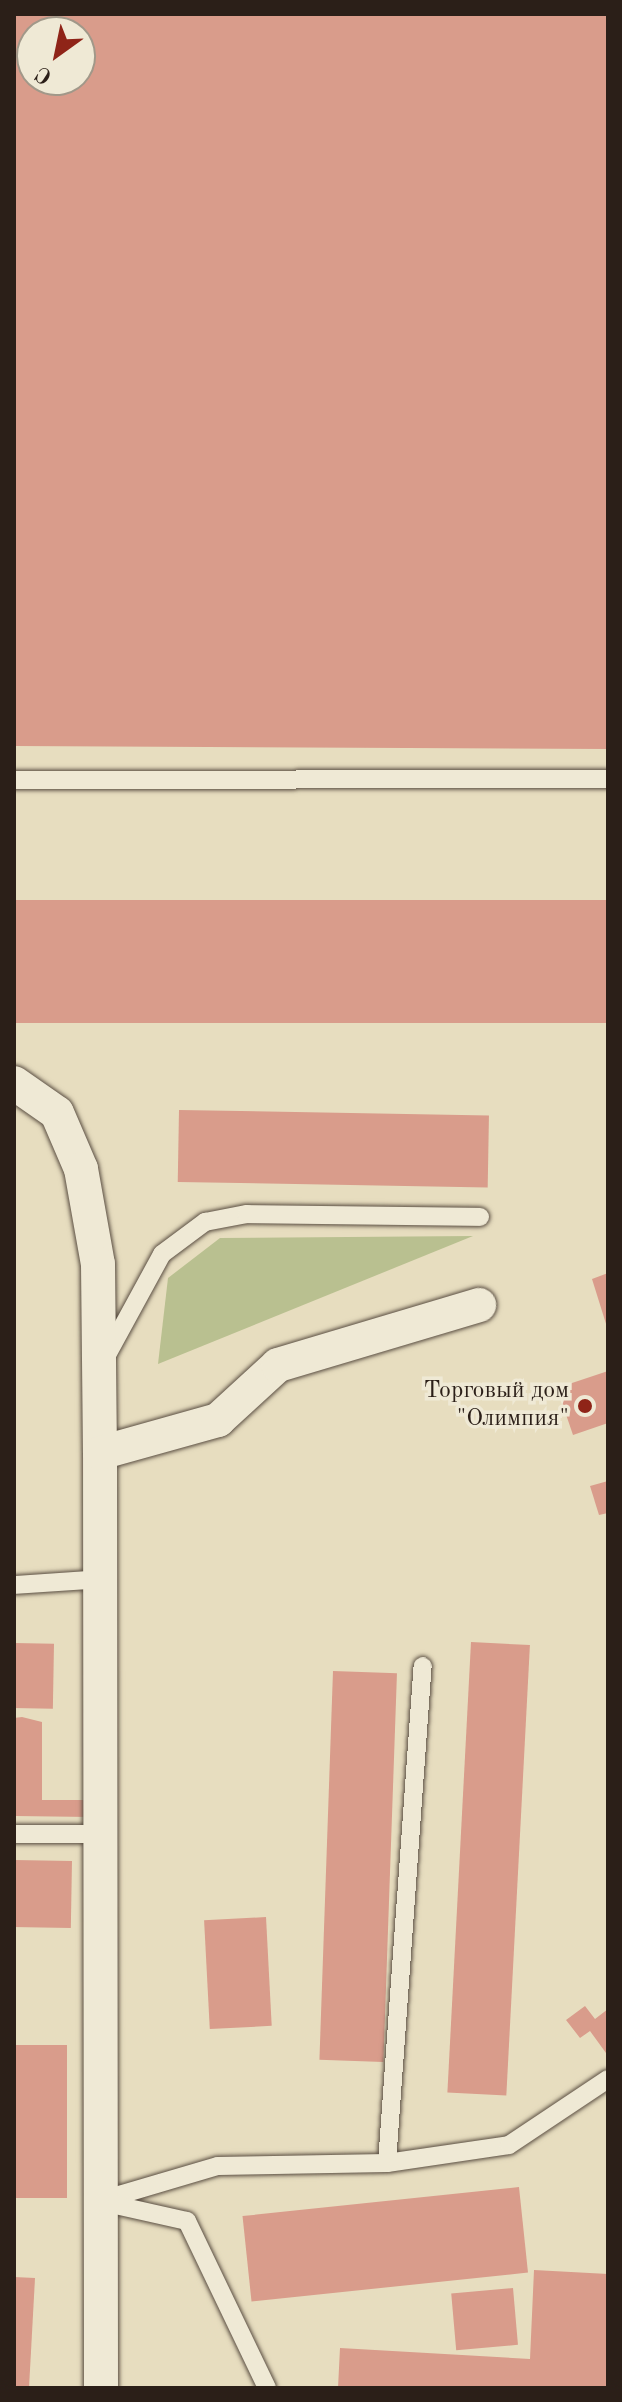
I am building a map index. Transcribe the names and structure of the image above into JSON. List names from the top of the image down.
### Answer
{
  "places": ["Торговый дом \"Олимпия\""],
  "north": "bottom left"
}
